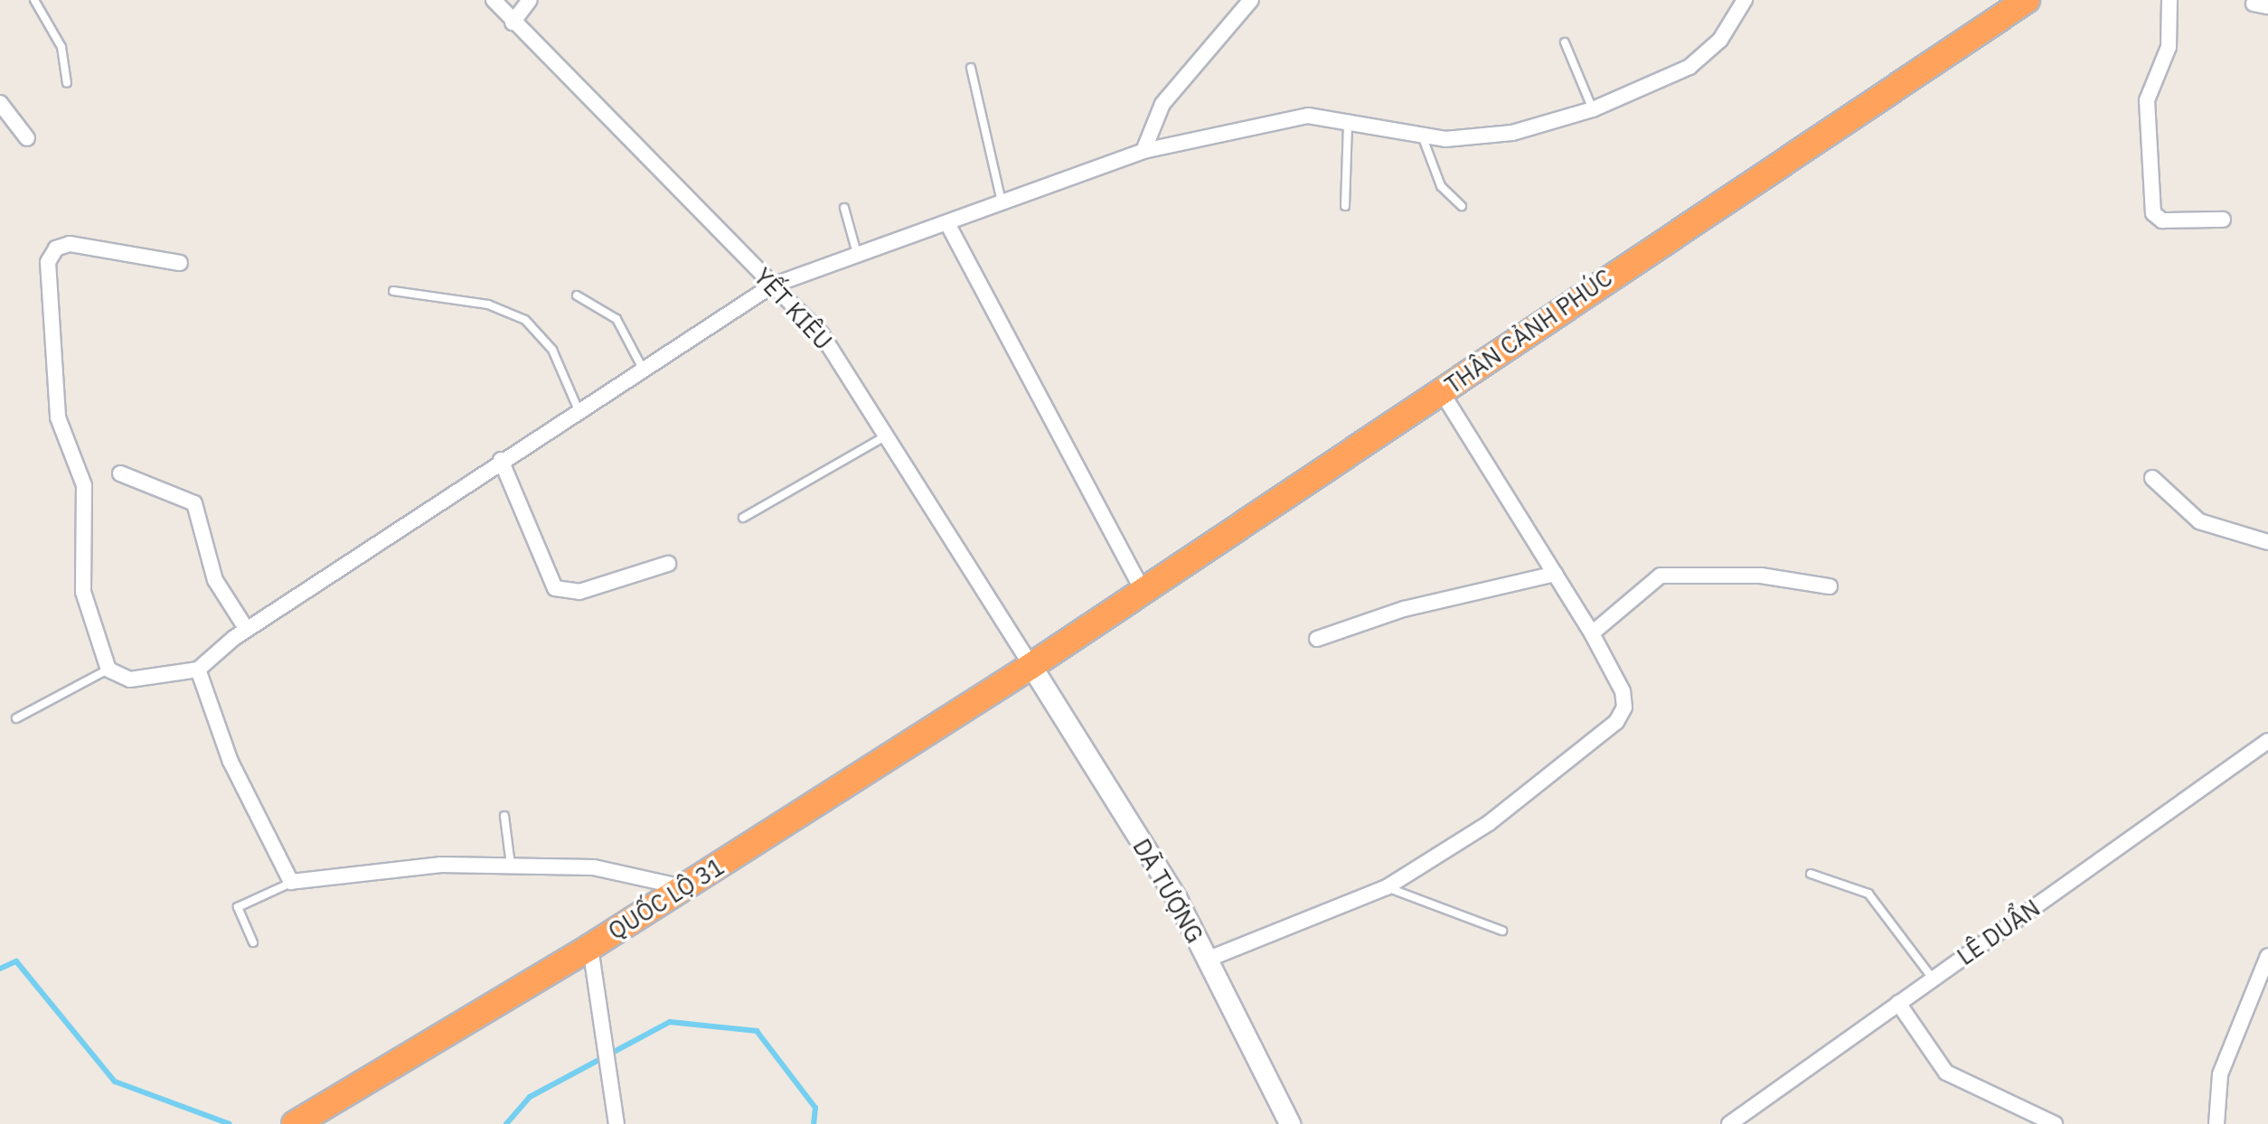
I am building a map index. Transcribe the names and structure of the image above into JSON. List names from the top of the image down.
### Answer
{
  "streets": {
    "highway": ["THÂN CẢNH PHÚC", "QUỐC LỘ 31"],
    "street": ["YẾT KIÊU", "DÃ TƯỢNG", "LÊ DUẨN"]
  },
  "crossings": [
    ["YẾT KIÊU", "THÂN CẢNH PHÚC"],
    ["YẾT KIÊU", "DÃ TƯỢNG"],
    ["YẾT KIÊU", "QUỐC LỘ 31"],
    ["THÂN CẢNH PHÚC", "DÃ TƯỢNG"],
    ["THÂN CẢNH PHÚC", "QUỐC LỘ 31"],
    ["DÃ TƯỢNG", "QUỐC LỘ 31"]
  ]
}
